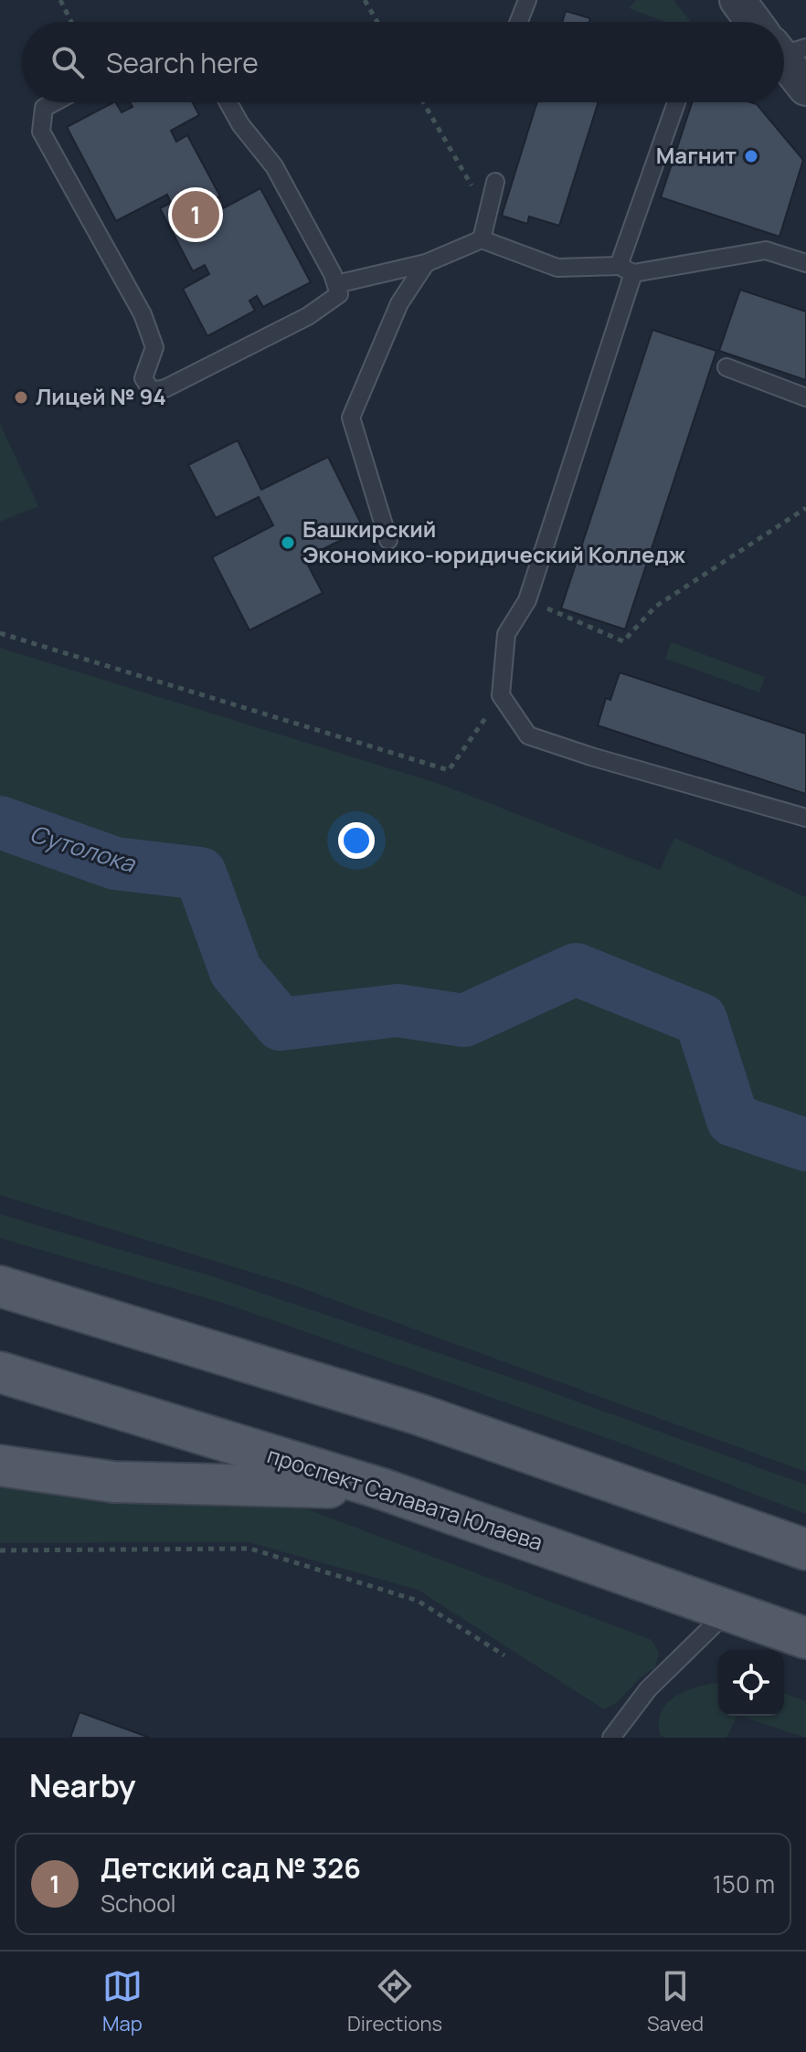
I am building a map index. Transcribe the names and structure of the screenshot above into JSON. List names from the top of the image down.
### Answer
{
  "streets": {
    "main road": ["проспект Салавата Юлаева"]
  },
  "water": ["Сутолока"],
  "places": ["Магнит", "Лицей № 94", "Башкирский Экономико-юридический Колледж"],
  "page": {
    "search": "Search here",
    "pins": "1",
    "heading": "Nearby",
    "list": [
      {
        "mark": "1",
        "name": "Детский сад № 326",
        "note": "School",
        "value": "150 m"
      }
    ],
    "nav": ["Map", "Directions", "Saved"]
  }
}
